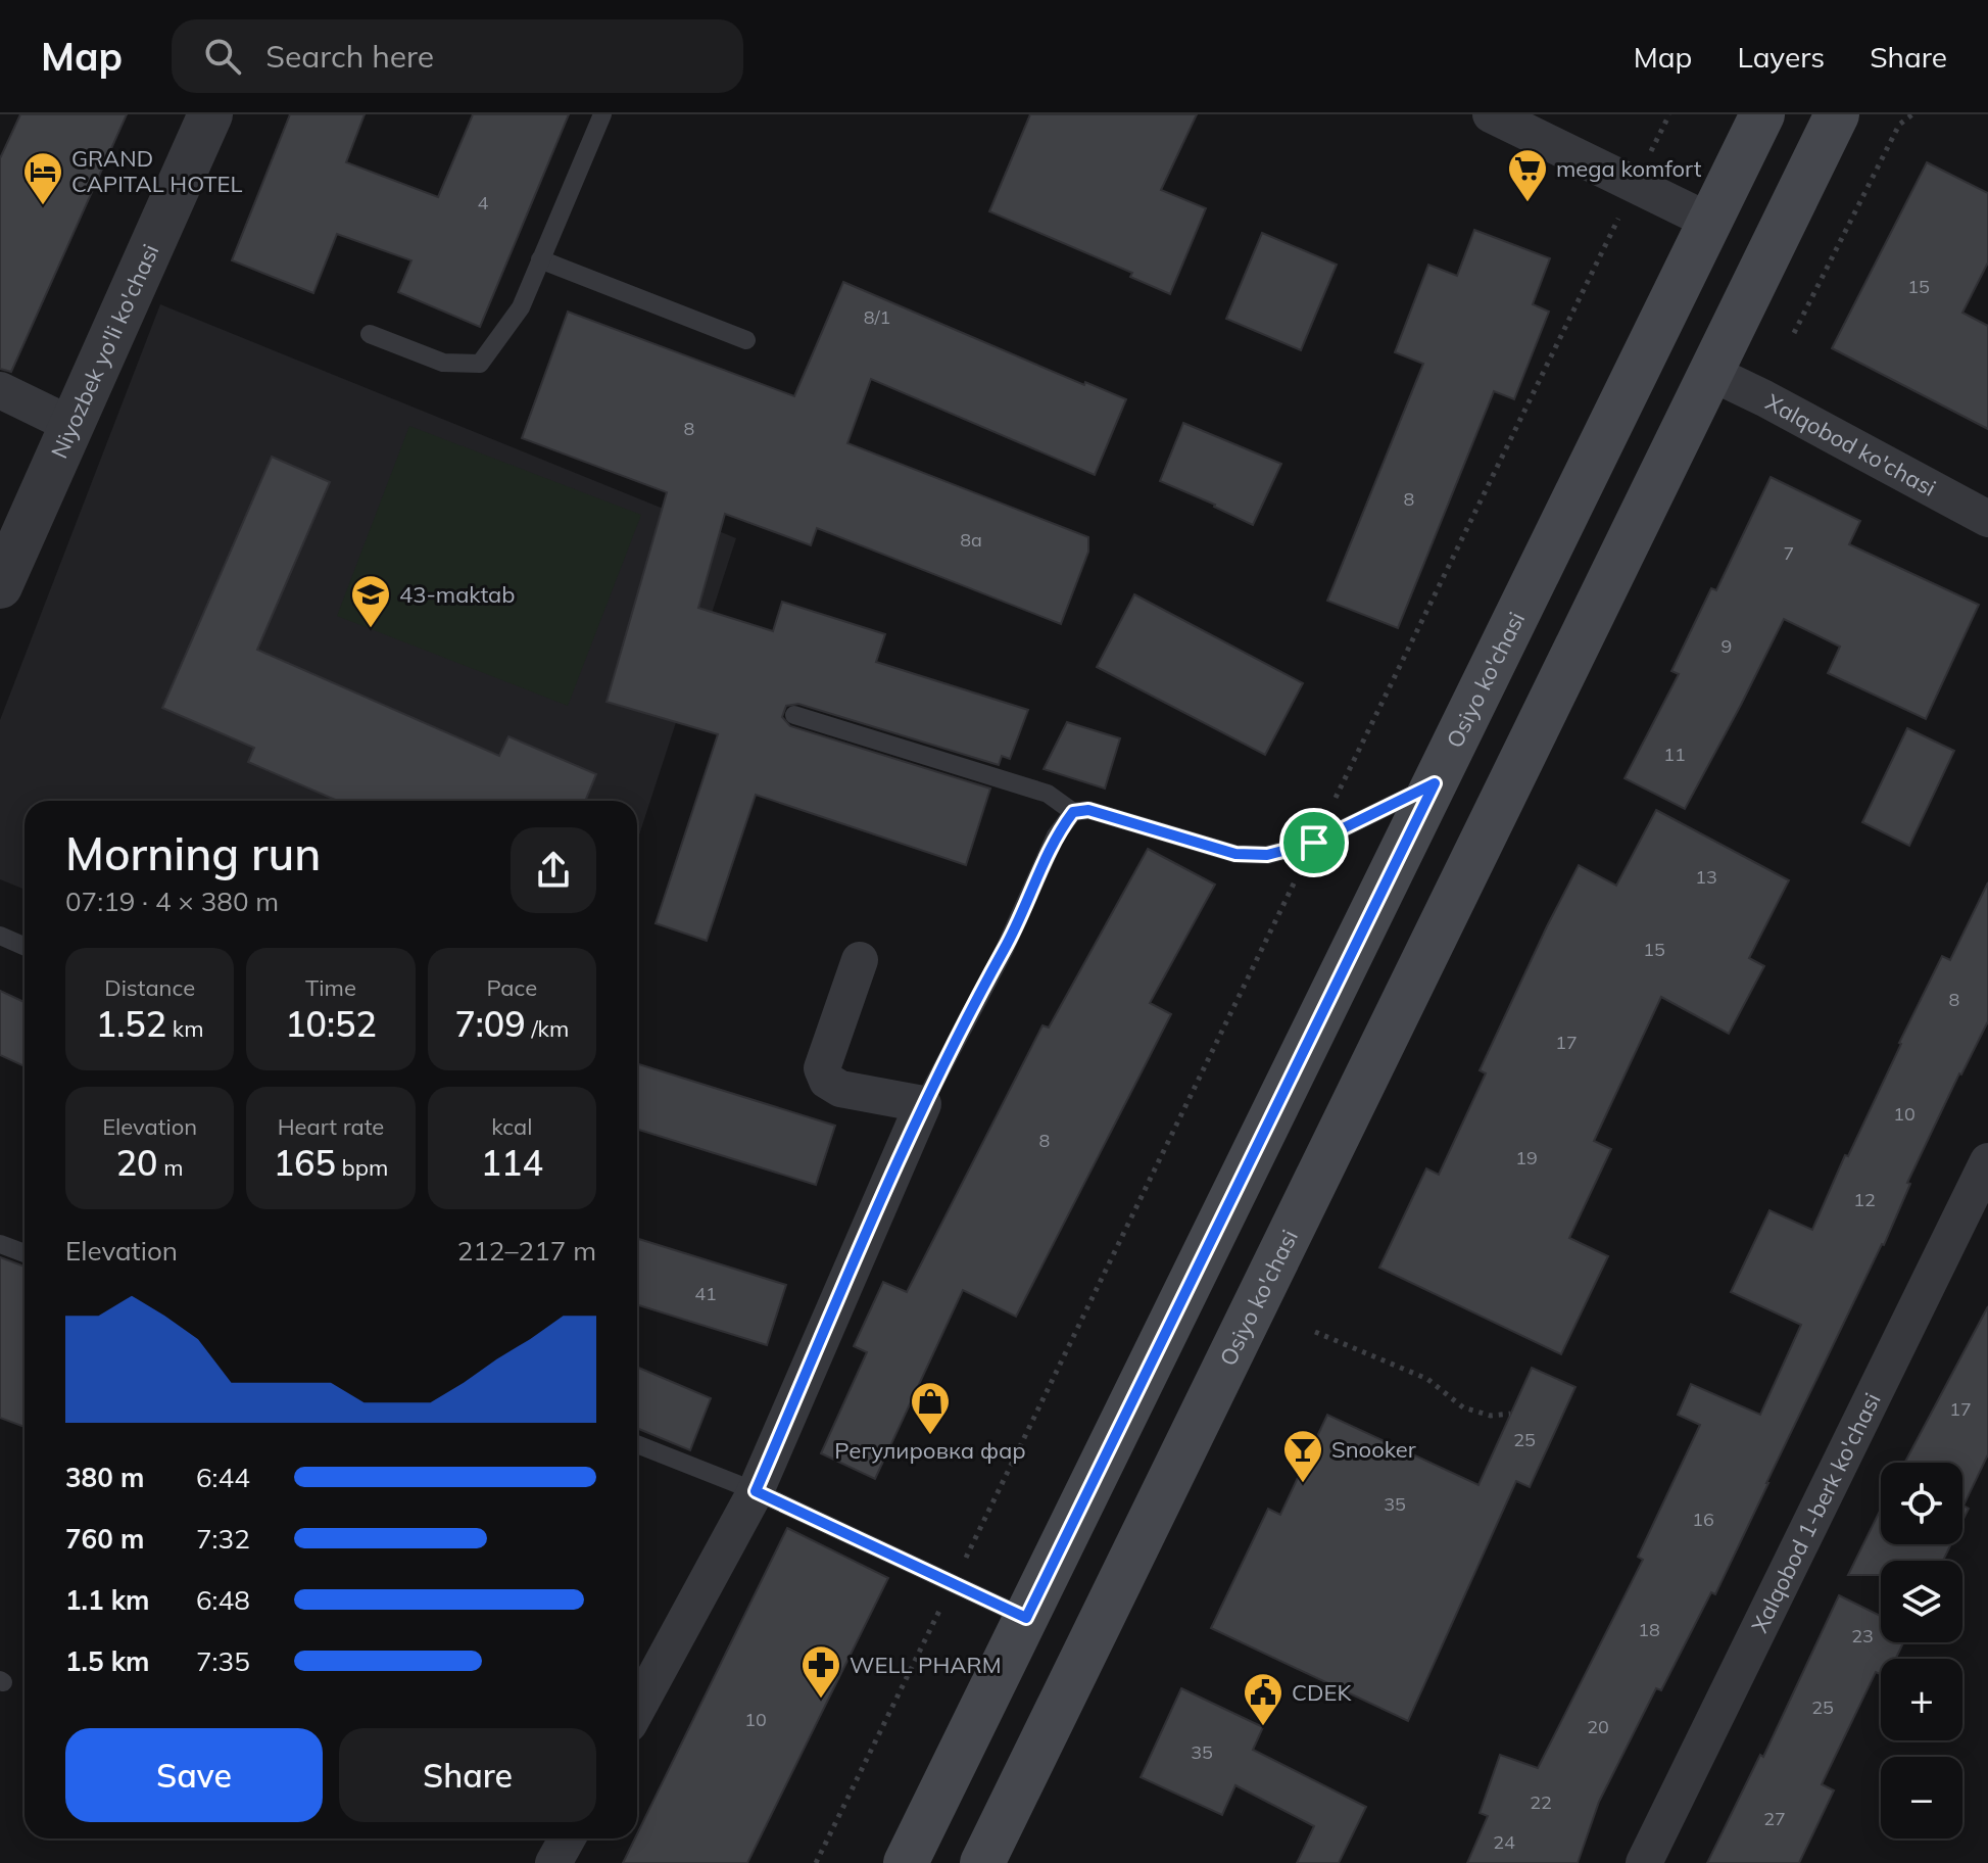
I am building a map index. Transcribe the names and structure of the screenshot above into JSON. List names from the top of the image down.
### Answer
{
  "streets": {
    "main road": ["Osiyo ko'chasi"],
    "street": ["Niyozbek yo'li ko'chasi", "Xalqobod ko'chasi", "Xalqobod 1-berk ko'chasi"]
  },
  "crossings": [
    ["Xalqobod ko'chasi", "Osiyo ko'chasi"]
  ],
  "places": {
    "supermarket": ["mega komfort"],
    "hotel": ["GRAND CAPITAL HOTEL"],
    "school or university": ["43-maktab"],
    "shop": ["Регулировка фар"],
    "bar": ["Snooker"],
    "pharmacy": ["WELL PHARM"],
    "public building": ["CDEK"]
  },
  "house_numbers": [
    "4",
    "15",
    "8/1",
    "8",
    "8",
    "8a",
    "7",
    "9",
    "11",
    "13",
    "15",
    "8",
    "17",
    "10",
    "8",
    "19",
    "12",
    "41",
    "17",
    "25",
    "35",
    "16",
    "18",
    "23",
    "25",
    "10",
    "20",
    "35",
    "22",
    "27",
    "24"
  ],
  "page": {
    "header": "Map",
    "search": "Search here",
    "nav": ["Map", "Layers", "Share"],
    "heading": ["Morning run", "07:19 · 4 × 380 m"],
    "stats": [
      ["Distance", "1.52 km"],
      ["Time", "10:52"],
      ["Pace", "7:09 /km"],
      ["Elevation", "20 m"],
      ["Heart rate", "165 bpm"],
      ["kcal", "114"]
    ],
    "chart": ["Elevation", "212–217 m"],
    "list": [
      {
        "name": "380 m",
        "note": "6:44"
      },
      {
        "name": "760 m",
        "note": "7:32"
      },
      {
        "name": "1.1 km",
        "note": "6:48"
      },
      {
        "name": "1.5 km",
        "note": "7:35"
      }
    ],
    "map_buttons": ["+", "−"],
    "buttons": ["Save", "Share"]
  }
}
